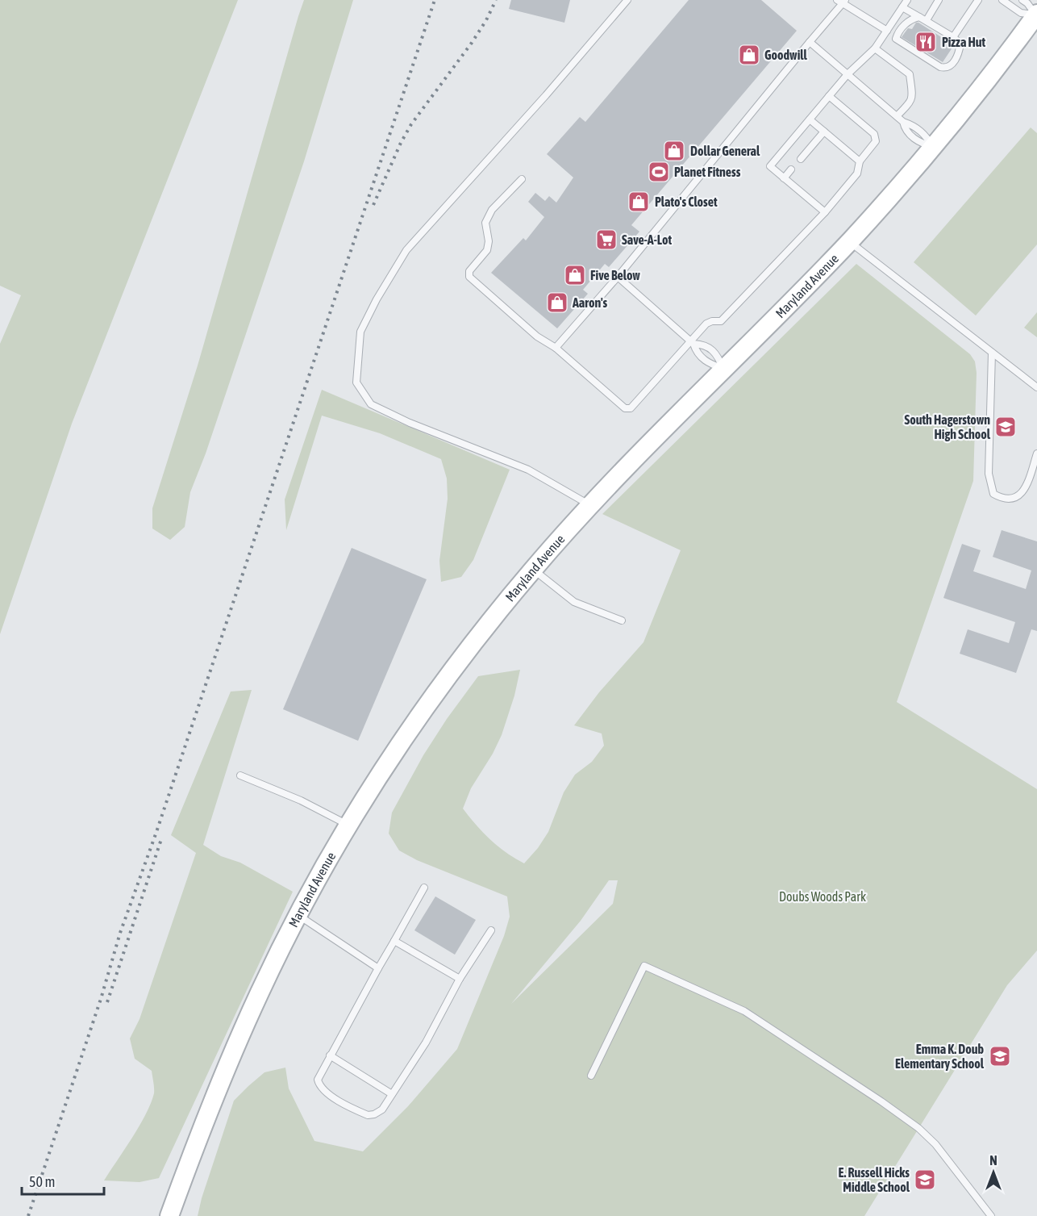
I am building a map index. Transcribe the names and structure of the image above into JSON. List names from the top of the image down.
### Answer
{
  "streets": {
    "main road": ["Maryland Avenue"]
  },
  "parks": ["Doubs Woods Park"],
  "places": {
    "restaurant": ["Pizza Hut"],
    "shop": [
      "Goodwill",
      "Dollar General",
      "Plato's Closet",
      "Five Below",
      "Aaron's"
    ],
    "sports": ["Planet Fitness"],
    "supermarket": ["Save-A-Lot"],
    "school or university": ["South Hagerstown High School", "Emma K. Doub Elementary School", "E. Russell Hicks Middle School"]
  },
  "scale_bar": "50 m",
  "north": "top"
}
